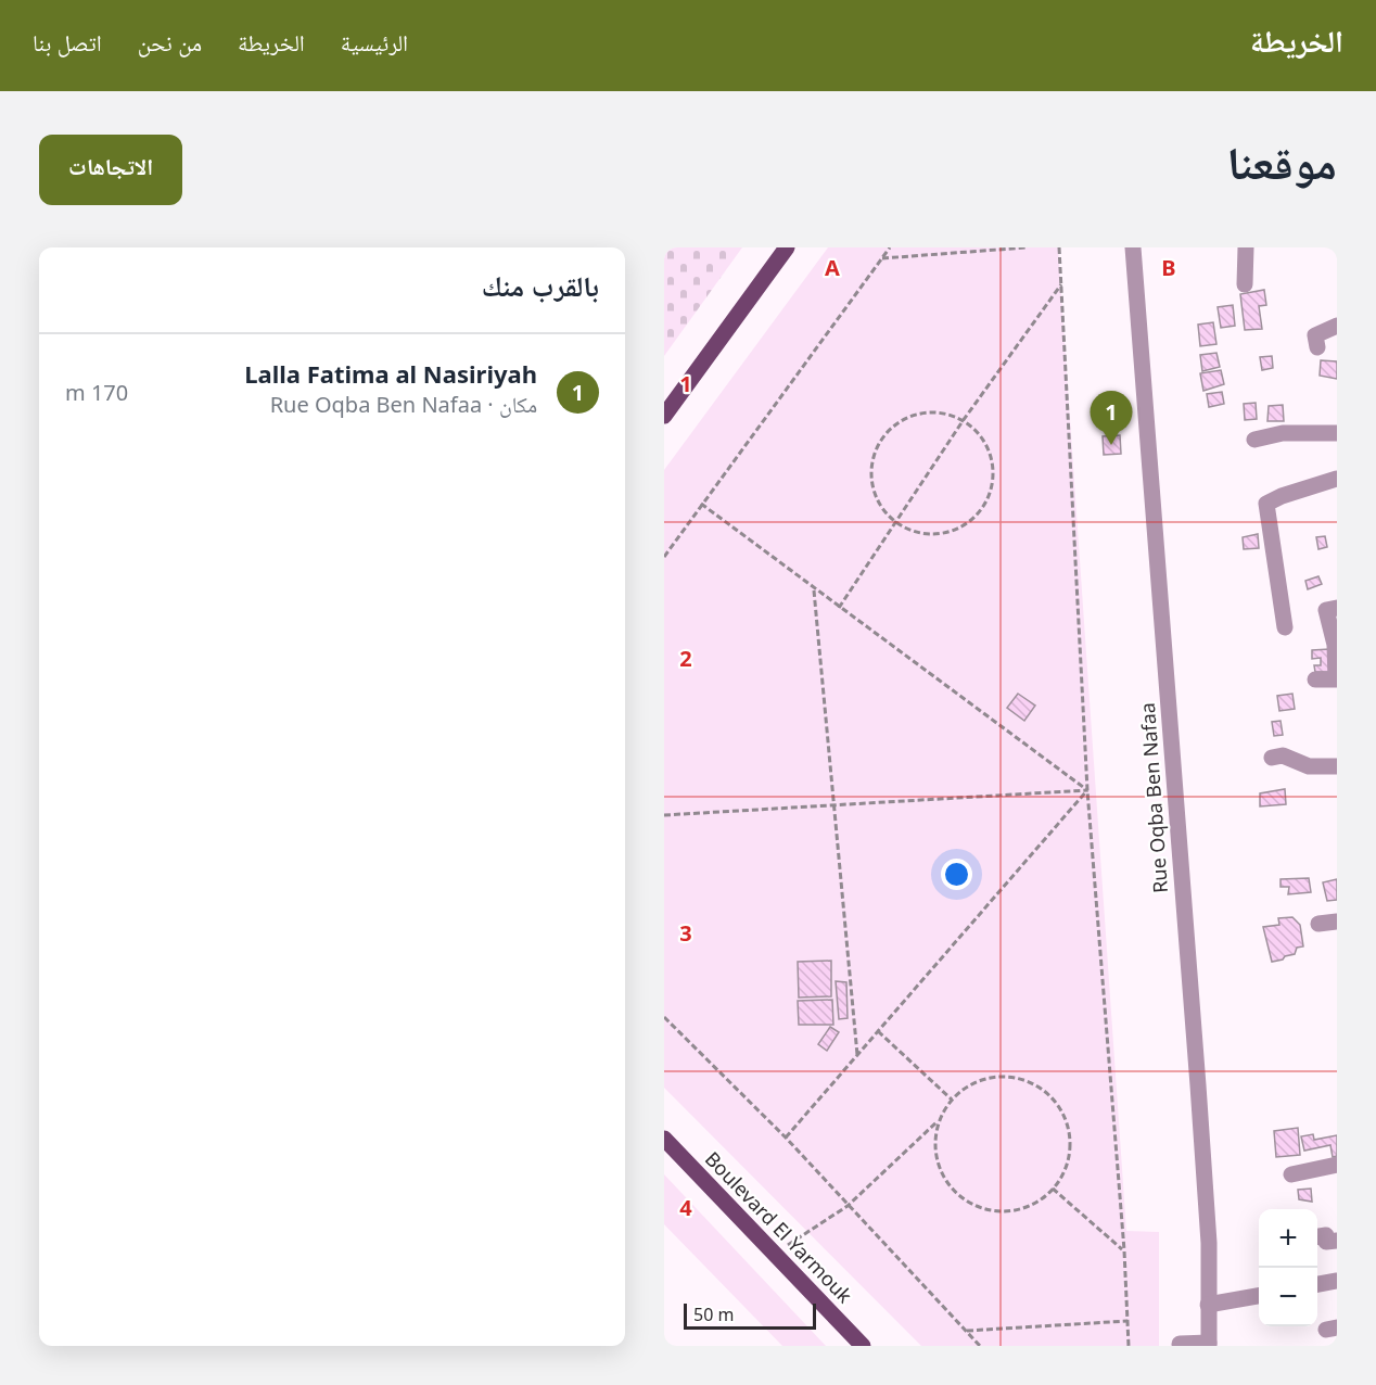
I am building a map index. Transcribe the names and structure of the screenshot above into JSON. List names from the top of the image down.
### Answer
{
  "streets": {
    "main road": ["Boulevard El Yarmouk"],
    "street": ["Rue Oqba Ben Nafaa"]
  },
  "scale_bar": "50 m",
  "page": {
    "header": "الخريطة",
    "nav": [
      "الرئيسية",
      "الخريطة",
      "من نحن",
      "اتصل بنا"
    ],
    "title": "موقعنا",
    "buttons": "الاتجاهات",
    "heading": "بالقرب منك",
    "list": [
      {
        "mark": "1",
        "name": "Lalla Fatima al Nasiriyah",
        "note": "مكان · Rue Oqba Ben Nafaa",
        "value": "170 m"
      }
    ],
    "pins": "1",
    "map_buttons": ["+", "−"],
    "scale": "50 m"
  },
  "grid": {
    "columns": ["A", "B"],
    "rows": [
      "1",
      "2",
      "3",
      "4"
    ]
  }
}
